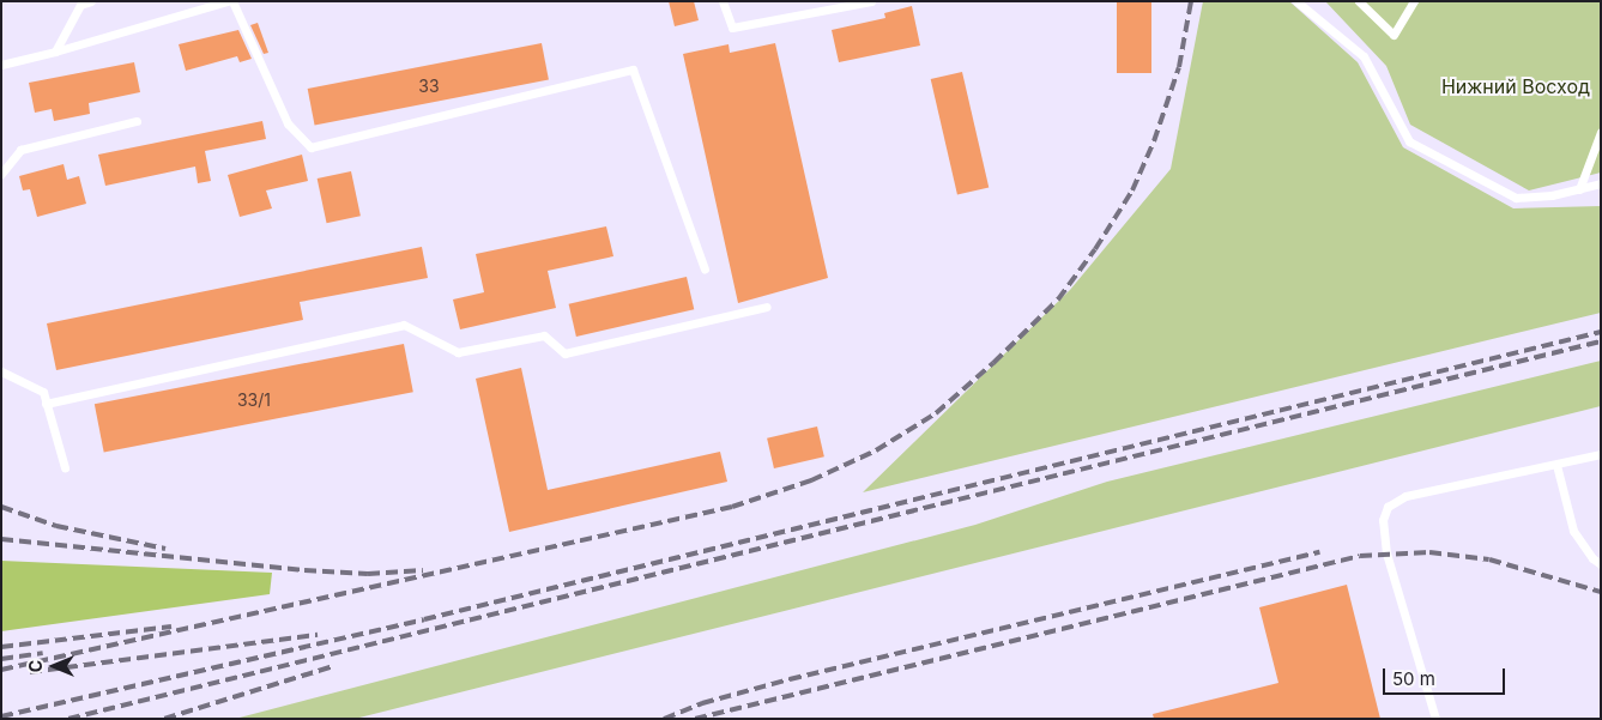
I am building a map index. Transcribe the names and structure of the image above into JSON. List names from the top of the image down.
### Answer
{
  "parks": ["Нижний Восход"],
  "house_numbers": ["33", "33/1"],
  "scale_bar": "50 m",
  "north": "left"
}
